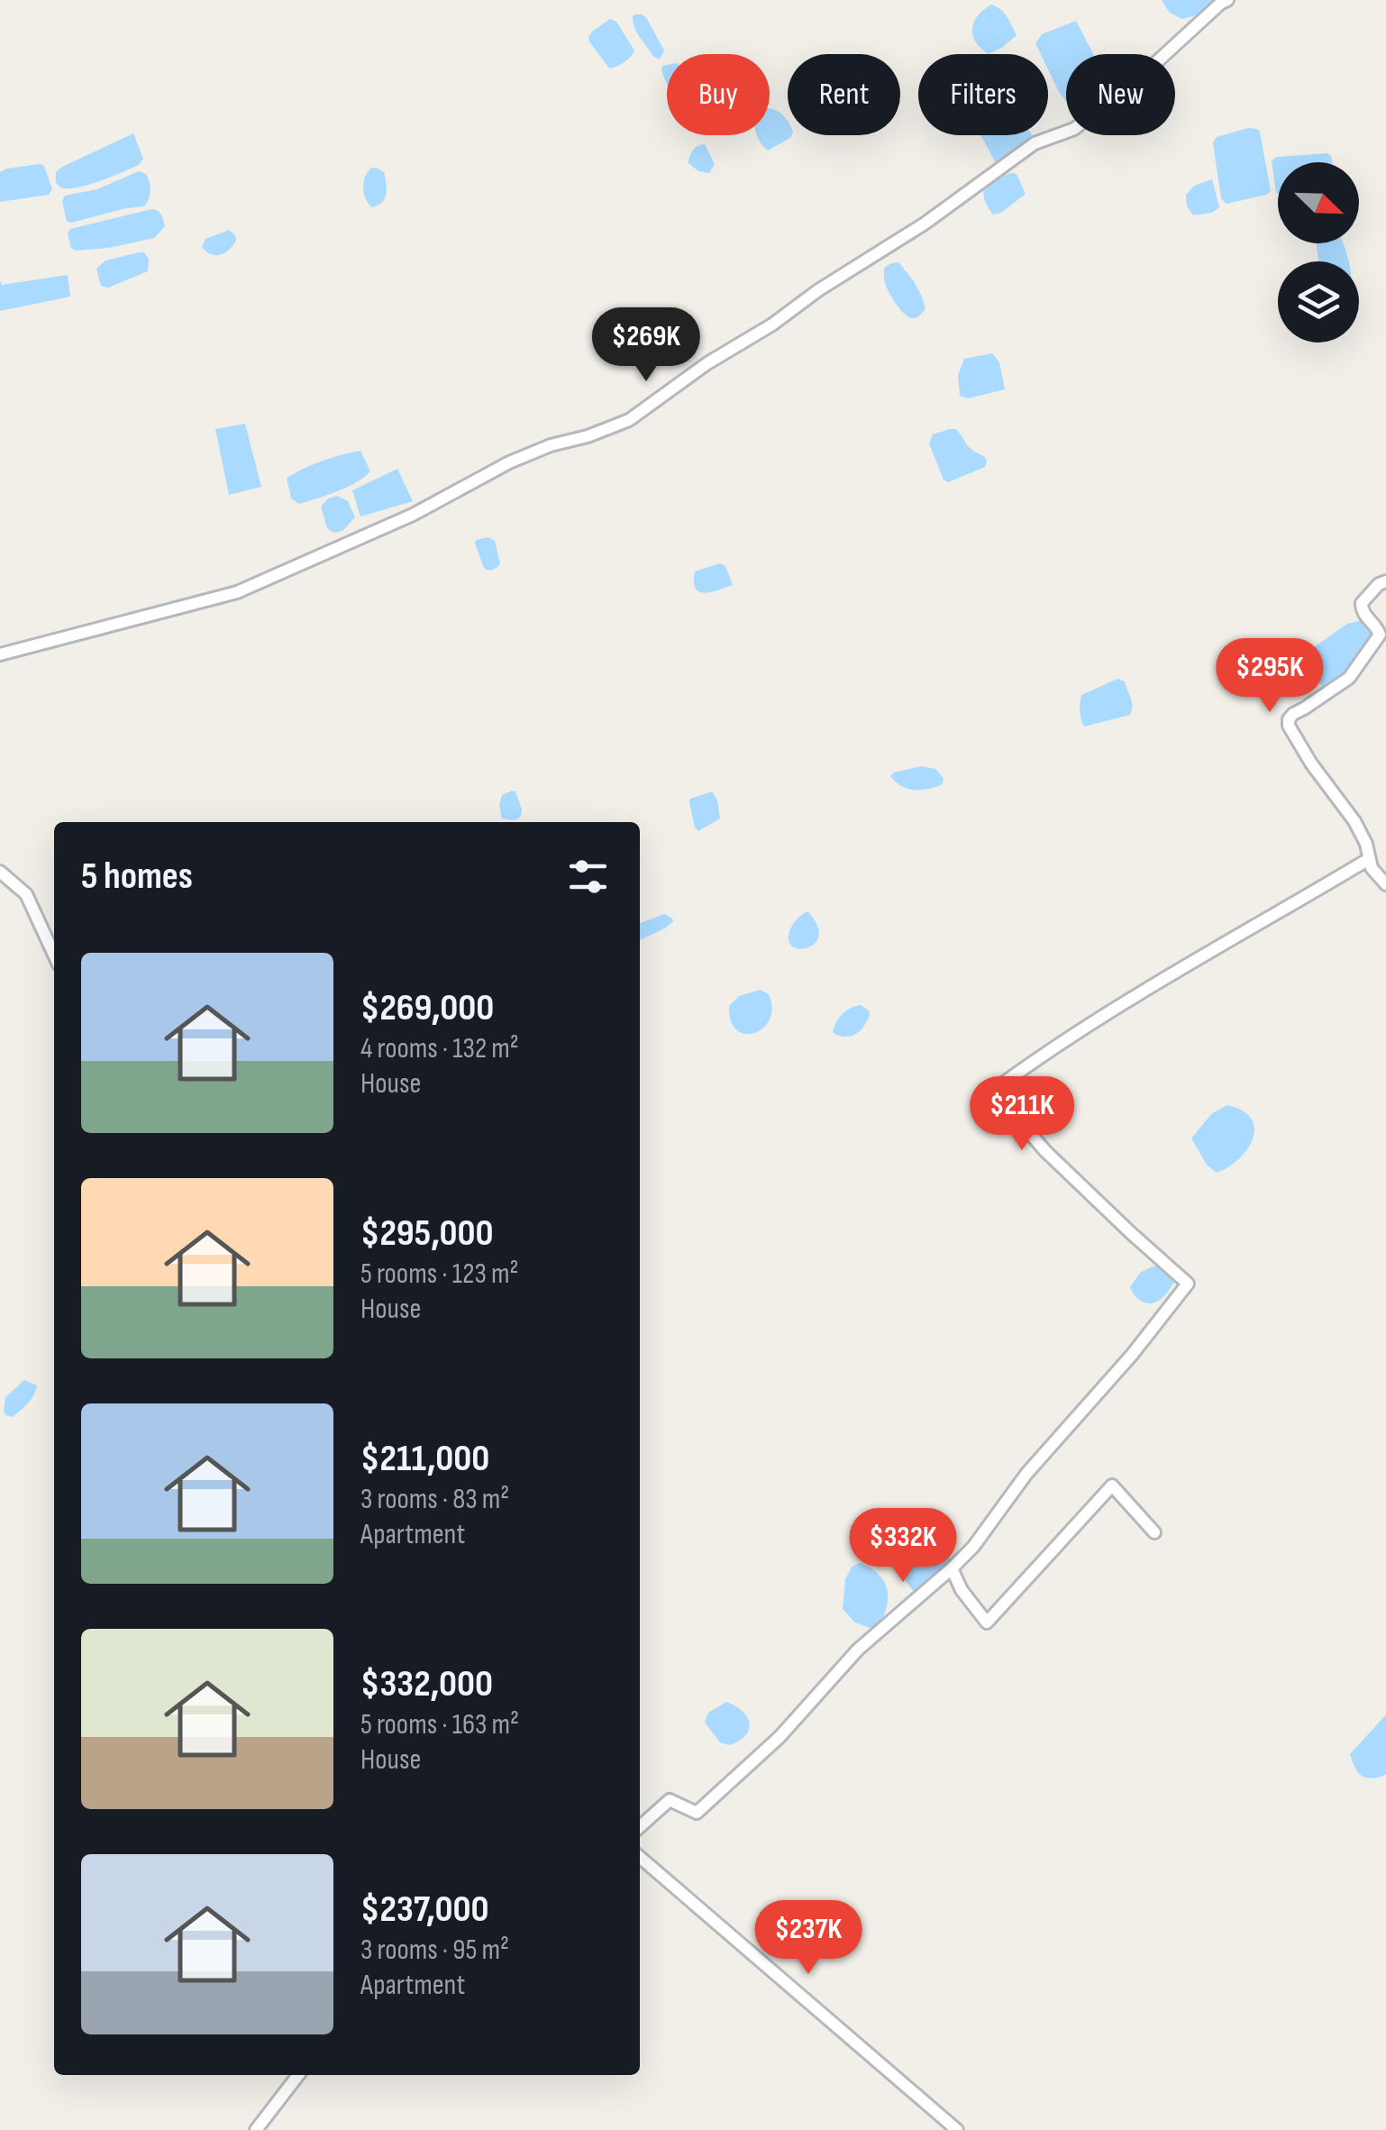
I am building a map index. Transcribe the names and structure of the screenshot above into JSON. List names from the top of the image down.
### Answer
{
  "north": "bottom right",
  "page": {
    "chip": [
      "Buy",
      "Rent",
      "Filters",
      "New"
    ],
    "price": [
      "$269K",
      "$295K",
      "$211K",
      "$332K",
      "$237K"
    ],
    "heading": "5 homes",
    "list": [
      {
        "name": "$269,000",
        "note": "4 rooms · 132 m² · House"
      },
      {
        "name": "$295,000",
        "note": "5 rooms · 123 m² · House"
      },
      {
        "name": "$211,000",
        "note": "3 rooms · 83 m² · Apartment"
      },
      {
        "name": "$332,000",
        "note": "5 rooms · 163 m² · House"
      },
      {
        "name": "$237,000",
        "note": "3 rooms · 95 m² · Apartment"
      }
    ]
  }
}
